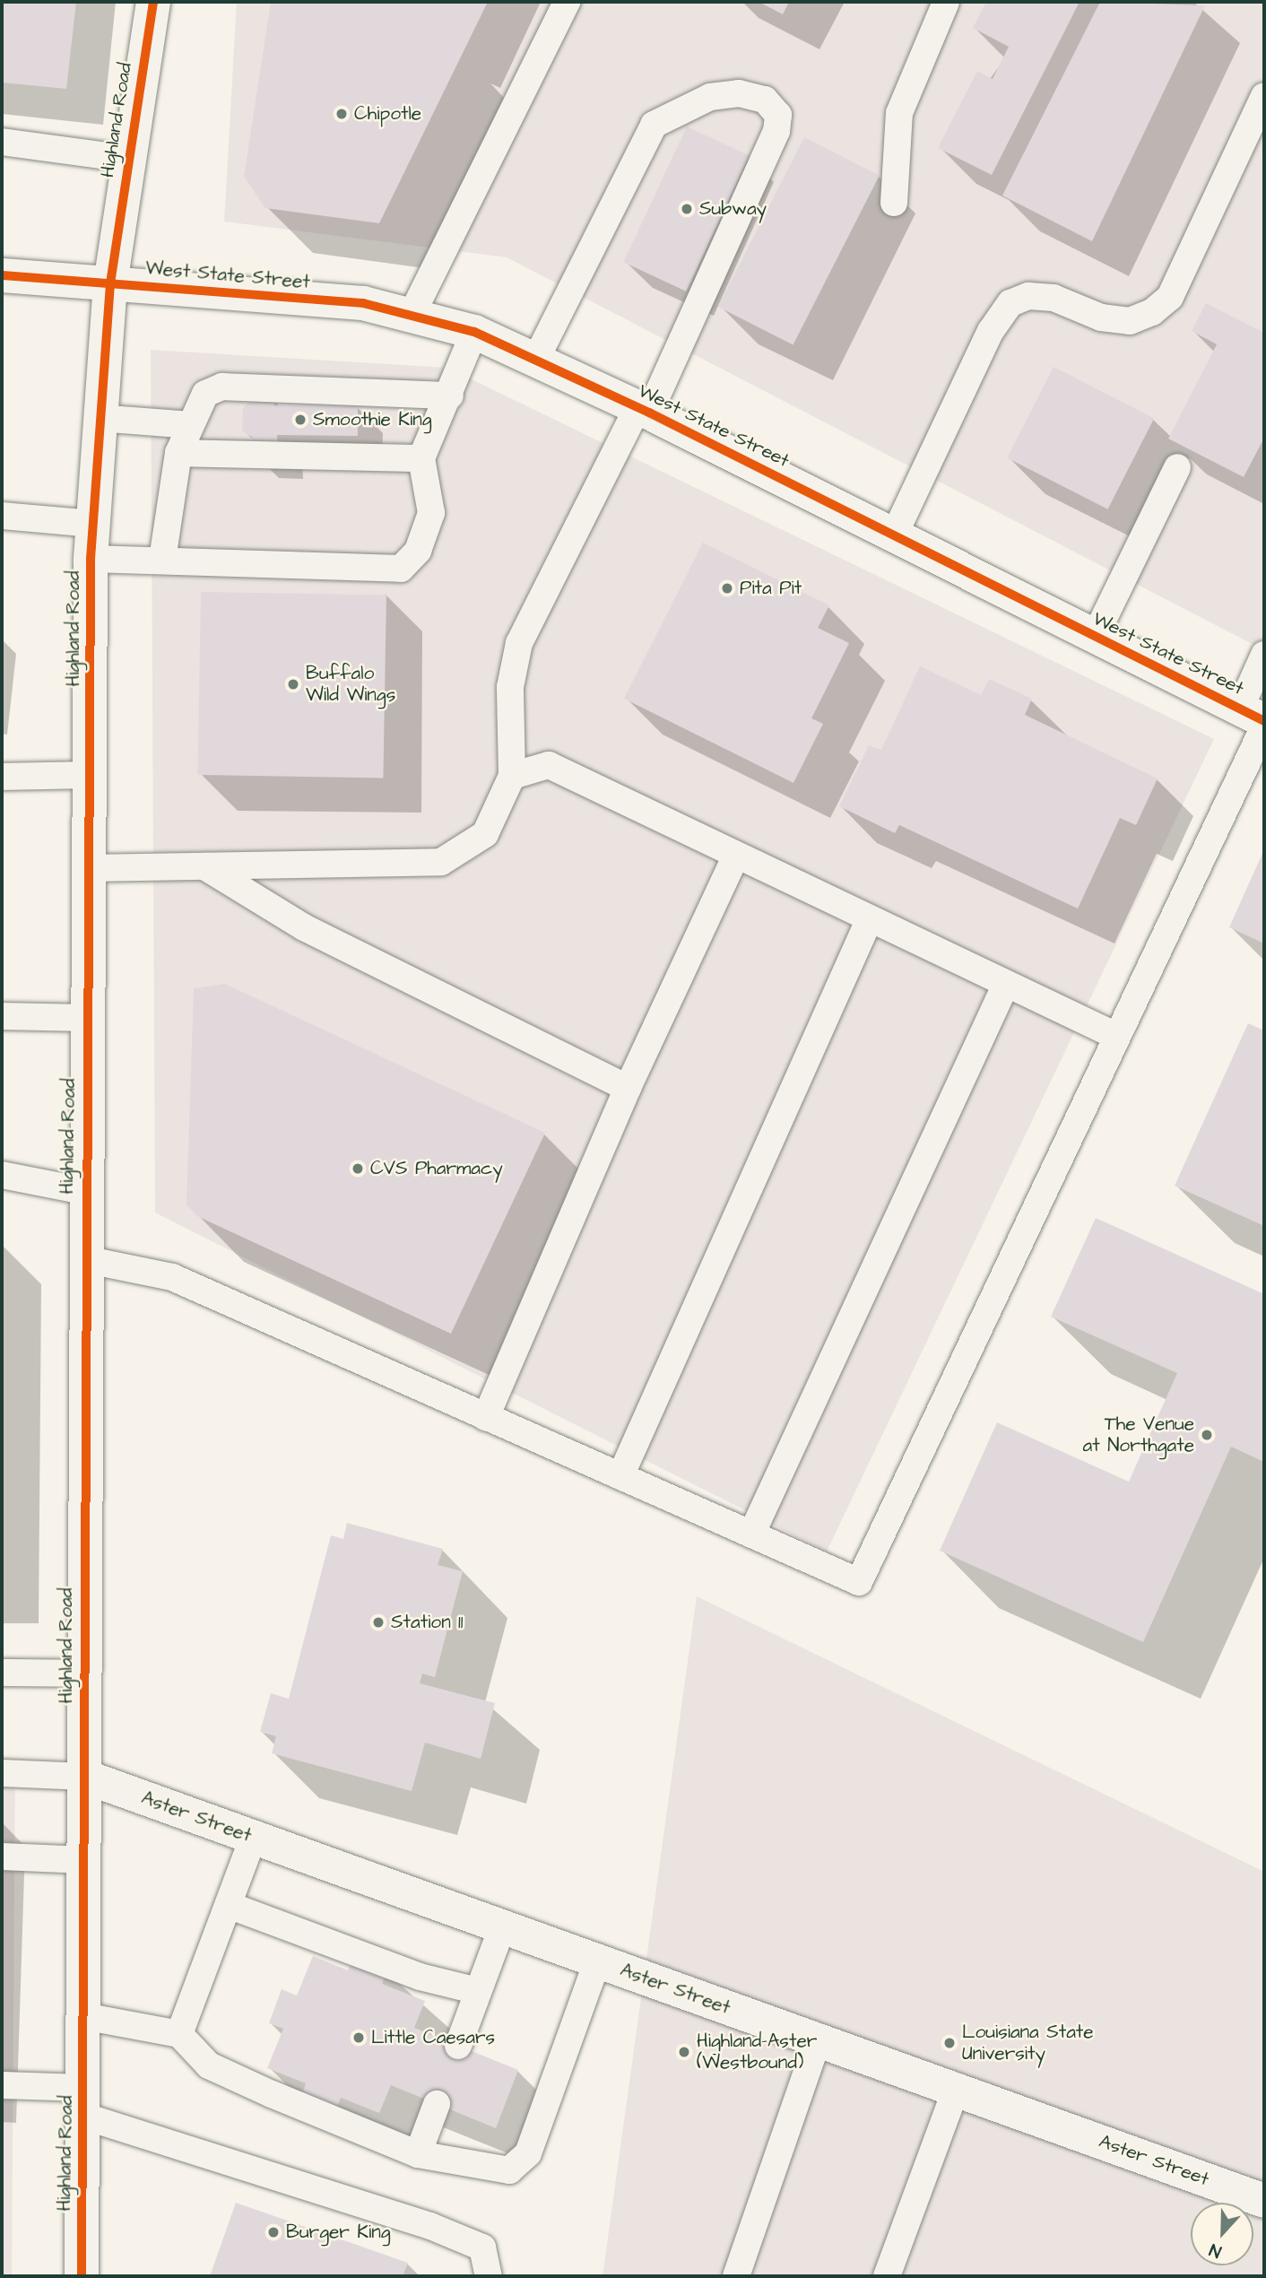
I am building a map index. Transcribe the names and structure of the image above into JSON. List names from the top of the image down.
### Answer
{
  "streets": {
    "street": ["Highland Road", "West State Street", "Aster Street"]
  },
  "crossings": [
    ["Highland Road", "West State Street"],
    ["Highland Road", "Aster Street"]
  ],
  "places": [
    "Chipotle",
    "Subway",
    "Smoothie King",
    "Pita Pit",
    "Buffalo Wild Wings",
    "CVS Pharmacy",
    "The Venue at Northgate",
    "Station 11",
    "Little Caesars",
    "Louisiana State University",
    "Highland-Aster (Westbound)",
    "Burger King"
  ],
  "north": "bottom"
}
